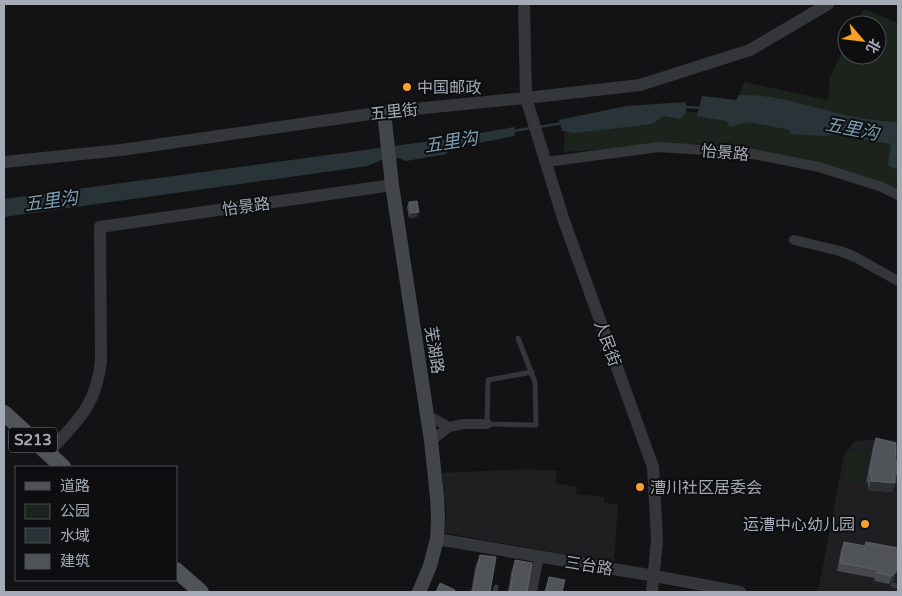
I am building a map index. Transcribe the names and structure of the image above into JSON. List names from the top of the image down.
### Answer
{
  "streets": {
    "main road": ["芜湖路", "S213"],
    "street": [
      "五里街",
      "怡景路",
      "人民街",
      "三台路"
    ]
  },
  "crossings": [
    ["五里街", "人民街"],
    ["五里街", "芜湖路"],
    ["怡景路", "人民街"],
    ["怡景路", "芜湖路"],
    ["怡景路", "S213"],
    ["人民街", "三台路"],
    ["芜湖路", "三台路"]
  ],
  "water": ["五里沟"],
  "places": ["中国邮政", "漕川社区居委会", "运漕中心幼儿园"],
  "legend": [
    "道路",
    "公园",
    "水域",
    "建筑"
  ],
  "north": "bottom right"
}
